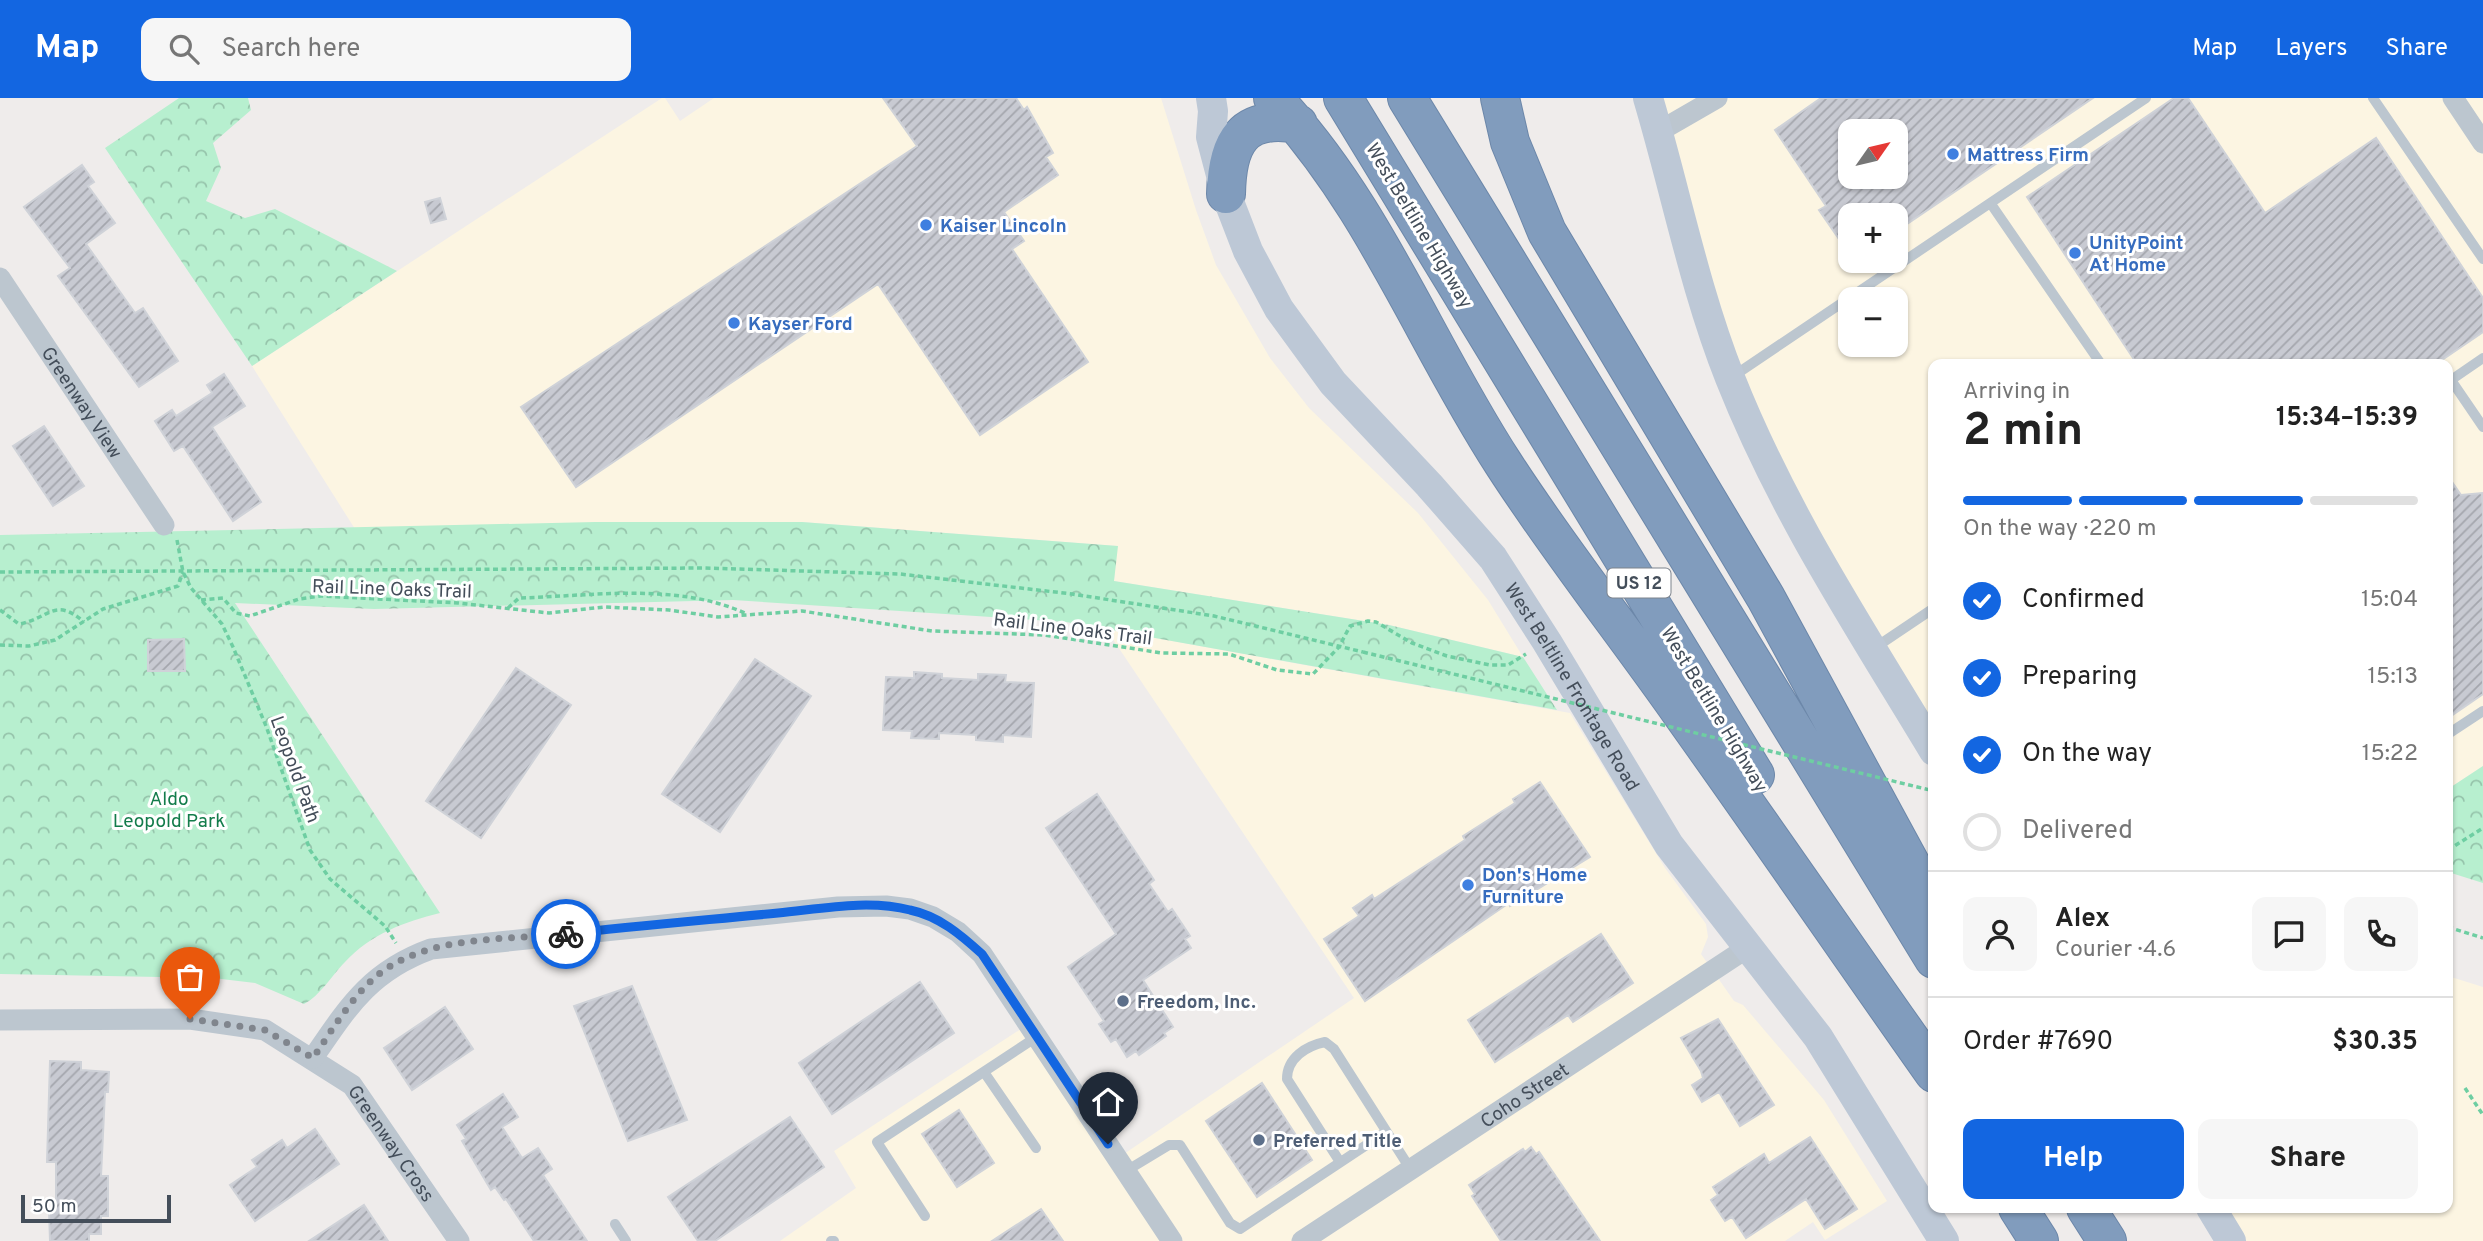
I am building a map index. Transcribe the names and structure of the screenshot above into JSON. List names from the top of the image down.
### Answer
{
  "streets": {
    "highway": ["West Beltline Highway", "US 12"],
    "street": [
      "Greenway View",
      "West Beltline Frontage Road",
      "Coho Street",
      "Greenway Cross"
    ],
    "path": ["Rail Line Oaks Trail", "Leopold Path"]
  },
  "crossings": [
    ["Rail Line Oaks Trail", "Leopold Path"],
    ["West Beltline Frontage Road", "Coho Street"]
  ],
  "parks": ["Aldo Leopold Park"],
  "places": [
    "Mattress Firm",
    "Kaiser Lincoln",
    "UnityPoint At Home",
    "Kayser Ford",
    "Don's Home Furniture",
    "Freedom, Inc.",
    "Preferred Title"
  ],
  "scale_bar": "50 m",
  "north": "top right",
  "page": {
    "header": "Map",
    "search": "Search here",
    "nav": ["Map", "Layers", "Share"],
    "map_buttons": ["+", "−"],
    "heading": ["2 min", "Arriving in", "15:34–15:39"],
    "panel": [
      "Alex",
      "Courier · 4.6",
      "Order #7690",
      "$30.35"
    ],
    "bar": "On the way · 220 m",
    "list": [
      ["Confirmed", "15:04"],
      ["Preparing", "15:13"],
      ["On the way", "15:22"],
      "Delivered"
    ],
    "buttons": ["Help", "Share"],
    "scale": "50 m"
  }
}
